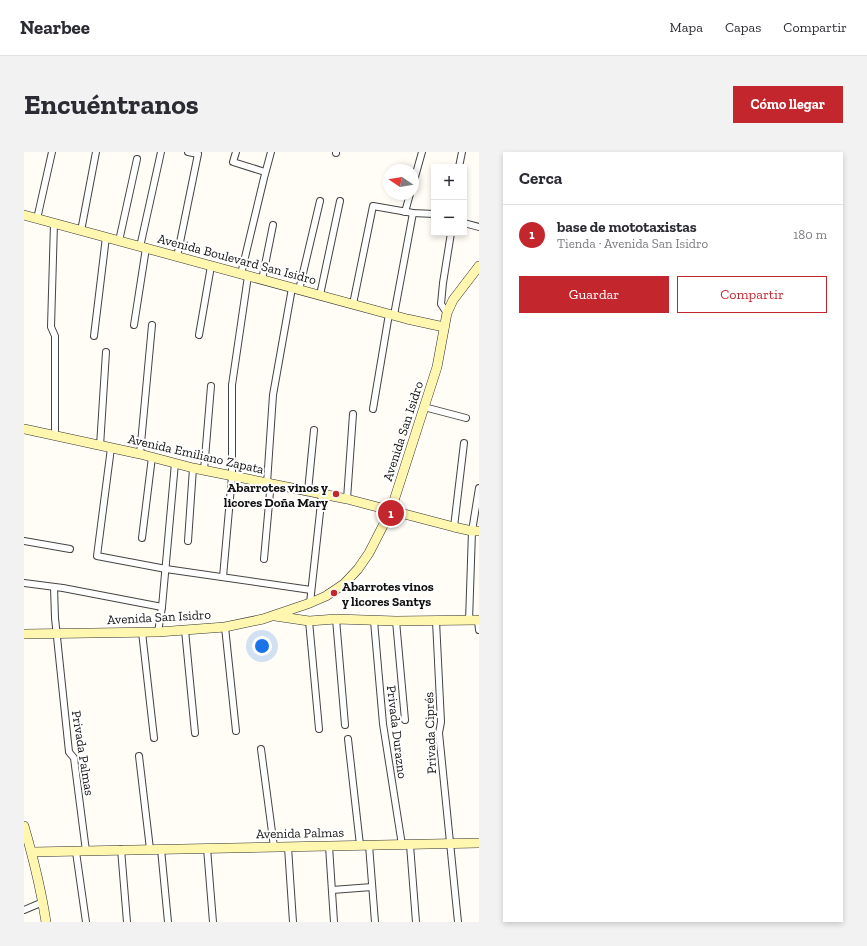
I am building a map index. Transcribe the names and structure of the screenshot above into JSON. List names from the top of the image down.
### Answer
{
  "streets": {
    "main road": [
      "Avenida Boulevard San Isidro",
      "Avenida San Isidro",
      "Avenida Emiliano Zapata",
      "Avenida Palmas"
    ],
    "street": ["Privada Durazno", "Privada Ciprés", "Privada Palmas"]
  },
  "crossings": [
    ["Avenida Boulevard San Isidro", "Avenida San Isidro"],
    ["Avenida San Isidro", "Avenida Emiliano Zapata"],
    ["Avenida San Isidro", "Privada Palmas"],
    ["Privada Durazno", "Avenida Palmas"],
    ["Privada Ciprés", "Avenida Palmas"],
    ["Privada Palmas", "Avenida Palmas"]
  ],
  "places": ["Abarrotes vinos y licores Doña Mary", "Abarrotes vinos y licores Santys"],
  "north": "left",
  "page": {
    "header": "Nearbee",
    "nav": ["Mapa", "Capas", "Compartir"],
    "buttons": [
      "Cómo llegar",
      ["Guardar", "Compartir"]
    ],
    "title": "Encuéntranos",
    "heading": "Cerca",
    "map_buttons": ["+", "−"],
    "list": [
      {
        "mark": "1",
        "name": "base de mototaxistas",
        "note": "Tienda · Avenida San Isidro",
        "value": "180 m"
      }
    ],
    "pins": "1"
  }
}
